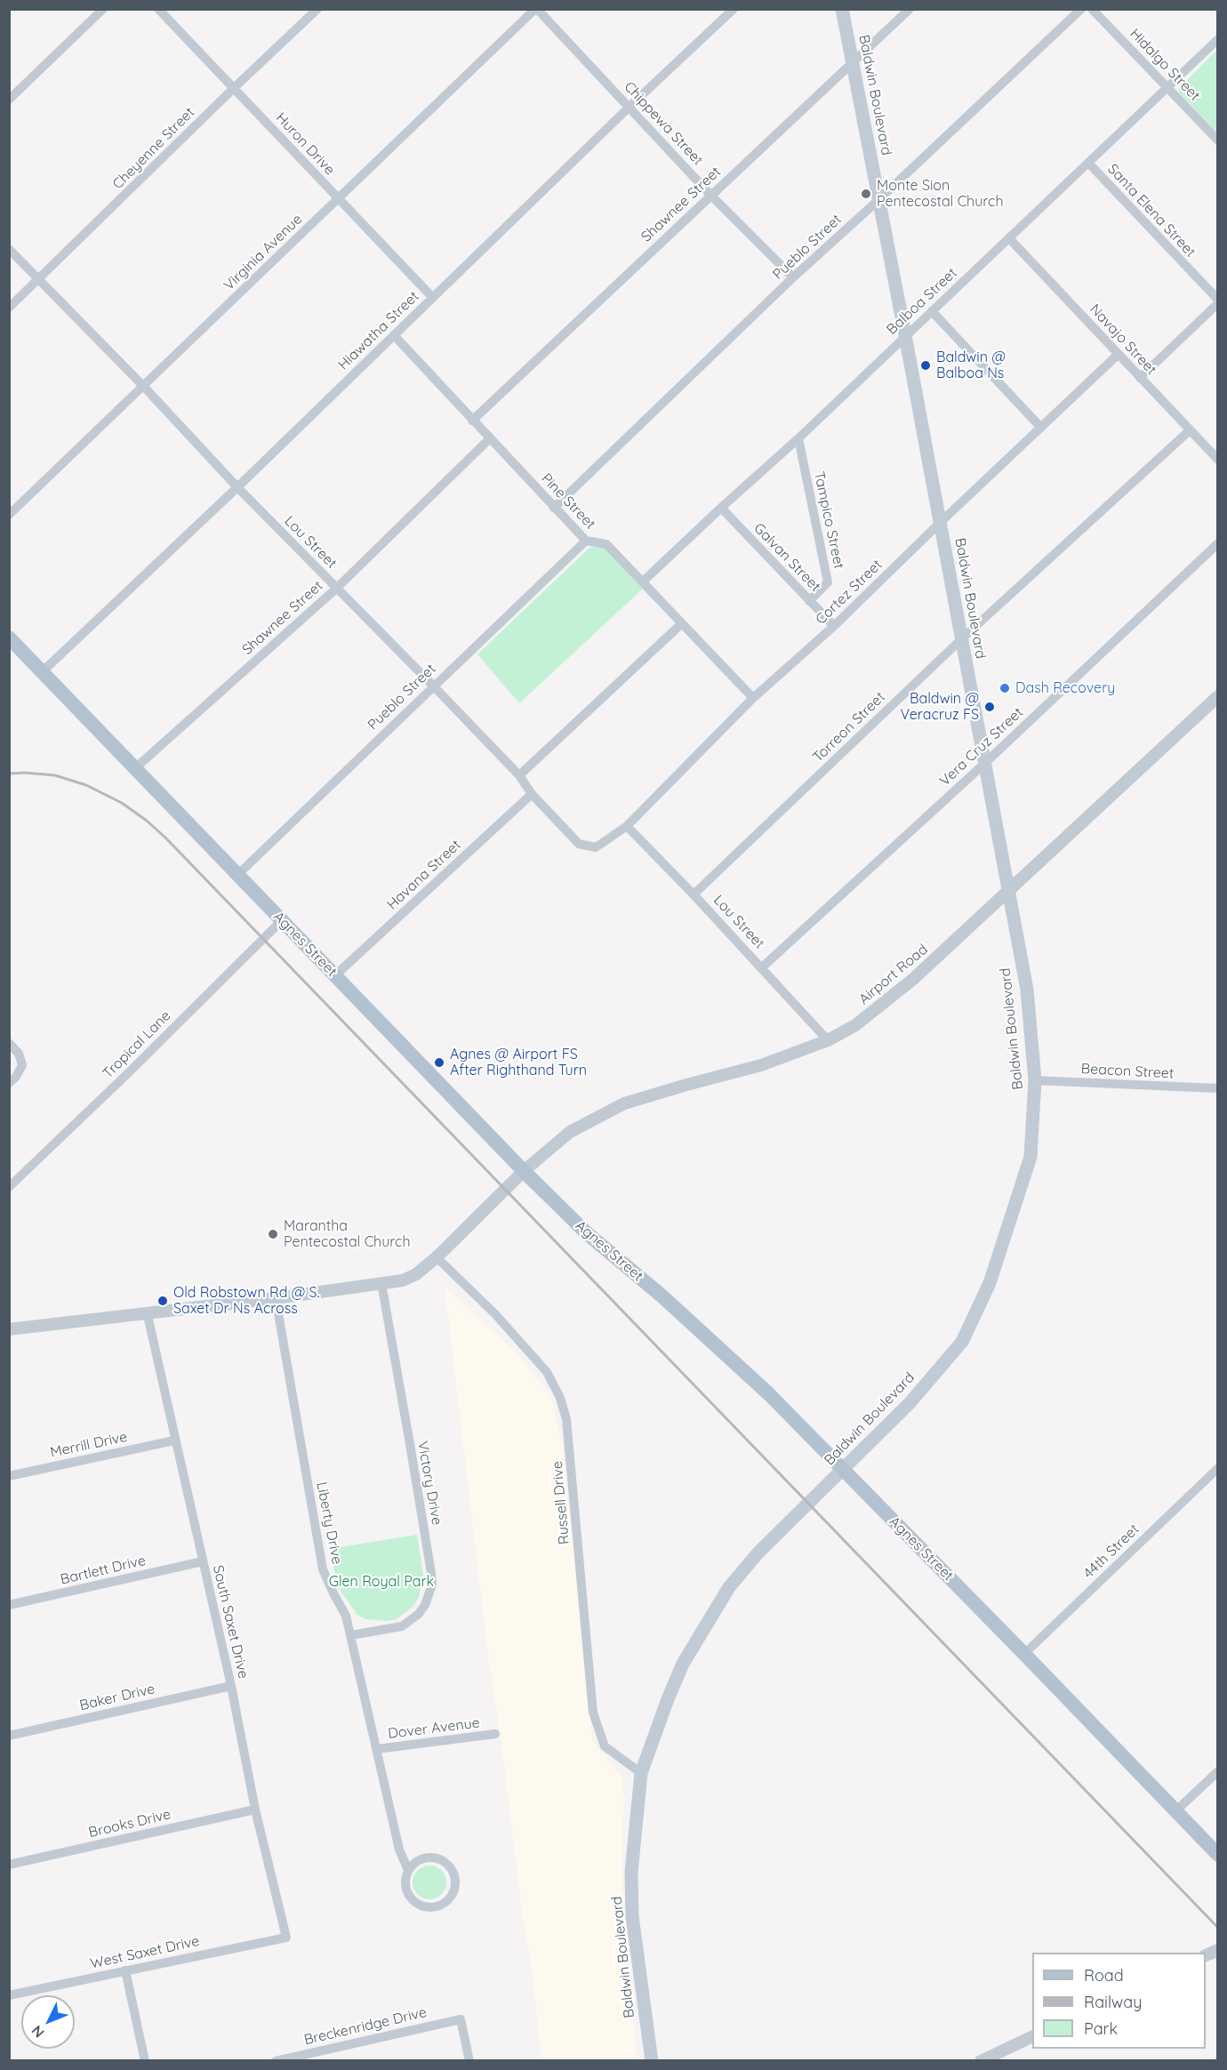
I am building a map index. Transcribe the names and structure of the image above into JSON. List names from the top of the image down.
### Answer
{
  "streets": {
    "main road": ["Baldwin Boulevard", "Agnes Street"],
    "street": [
      "Hidalgo Street",
      "Chippewa Street",
      "Huron Drive",
      "Cheyenne Street",
      "Shawnee Street",
      "Santa Elena Street",
      "Pueblo Street",
      "Virginia Avenue",
      "Balboa Street",
      "Hiawatha Street",
      "Navajo Street",
      "Pine Street",
      "Tampico Street",
      "Lou Street",
      "Galvan Street",
      "Cortez Street",
      "Torreon Street",
      "Vera Cruz Street",
      "Havana Street",
      "Airport Road",
      "Tropical Lane",
      "Beacon Street",
      "Merrill Drive",
      "Victory Drive",
      "Russell Drive",
      "Liberty Drive",
      "44th Street",
      "Bartlett Drive",
      "South Saxet Drive",
      "Baker Drive",
      "Dover Avenue",
      "Brooks Drive",
      "West Saxet Drive",
      "Breckenridge Drive"
    ]
  },
  "crossings": [
    ["Hidalgo Street", "Balboa Street"],
    ["Baldwin Boulevard", "Shawnee Street"],
    ["Baldwin Boulevard", "Pueblo Street"],
    ["Baldwin Boulevard", "Balboa Street"],
    ["Baldwin Boulevard", "Cortez Street"],
    ["Baldwin Boulevard", "Torreon Street"],
    ["Baldwin Boulevard", "Vera Cruz Street"],
    ["Baldwin Boulevard", "Agnes Street"],
    ["Baldwin Boulevard", "Airport Road"],
    ["Baldwin Boulevard", "Beacon Street"],
    ["Baldwin Boulevard", "Russell Drive"],
    ["Chippewa Street", "Shawnee Street"],
    ["Chippewa Street", "Pueblo Street"],
    ["Chippewa Street", "Virginia Avenue"],
    ["Chippewa Street", "Hiawatha Street"],
    ["Huron Drive", "Cheyenne Street"],
    ["Huron Drive", "Virginia Avenue"],
    ["Huron Drive", "Hiawatha Street"],
    ["Cheyenne Street", "Lou Street"],
    ["Shawnee Street", "Pine Street"],
    ["Shawnee Street", "Lou Street"],
    ["Shawnee Street", "Agnes Street"],
    ["Santa Elena Street", "Balboa Street"],
    ["Pueblo Street", "Pine Street"],
    ["Pueblo Street", "Lou Street"],
    ["Pueblo Street", "Agnes Street"],
    ["Virginia Avenue", "Lou Street"],
    ["Balboa Street", "Navajo Street"],
    ["Balboa Street", "Pine Street"],
    ["Balboa Street", "Tampico Street"],
    ["Balboa Street", "Galvan Street"],
    ["Hiawatha Street", "Pine Street"],
    ["Hiawatha Street", "Lou Street"],
    ["Hiawatha Street", "Agnes Street"],
    ["Navajo Street", "Cortez Street"],
    ["Navajo Street", "Torreon Street"],
    ["Pine Street", "Cortez Street"],
    ["Tampico Street", "Galvan Street"],
    ["Lou Street", "Cortez Street"],
    ["Lou Street", "Torreon Street"],
    ["Lou Street", "Vera Cruz Street"],
    ["Lou Street", "Havana Street"],
    ["Lou Street", "Airport Road"],
    ["Galvan Street", "Cortez Street"],
    ["Havana Street", "Agnes Street"],
    ["Agnes Street", "Airport Road"],
    ["Agnes Street", "Tropical Lane"],
    ["Agnes Street", "44th Street"],
    ["Airport Road", "Victory Drive"],
    ["Airport Road", "Russell Drive"],
    ["Airport Road", "Liberty Drive"],
    ["Airport Road", "South Saxet Drive"],
    ["Merrill Drive", "South Saxet Drive"],
    ["Victory Drive", "Liberty Drive"],
    ["Liberty Drive", "Dover Avenue"],
    ["Bartlett Drive", "South Saxet Drive"],
    ["South Saxet Drive", "Baker Drive"],
    ["South Saxet Drive", "Brooks Drive"],
    ["South Saxet Drive", "West Saxet Drive"]
  ],
  "parks": ["Glen Royal Park"],
  "places": [
    "Monte Sion Pentecostal Church",
    "Baldwin @ Balboa Ns",
    "Dash Recovery",
    "Baldwin @ Veracruz FS",
    "Agnes @ Airport FS After Righthand Turn",
    "Marantha Pentecostal Church",
    "Old Robstown Rd @ S. Saxet Dr Ns Across"
  ],
  "legend": ["Road", "Railway", "Park"],
  "north": "bottom left"
}
